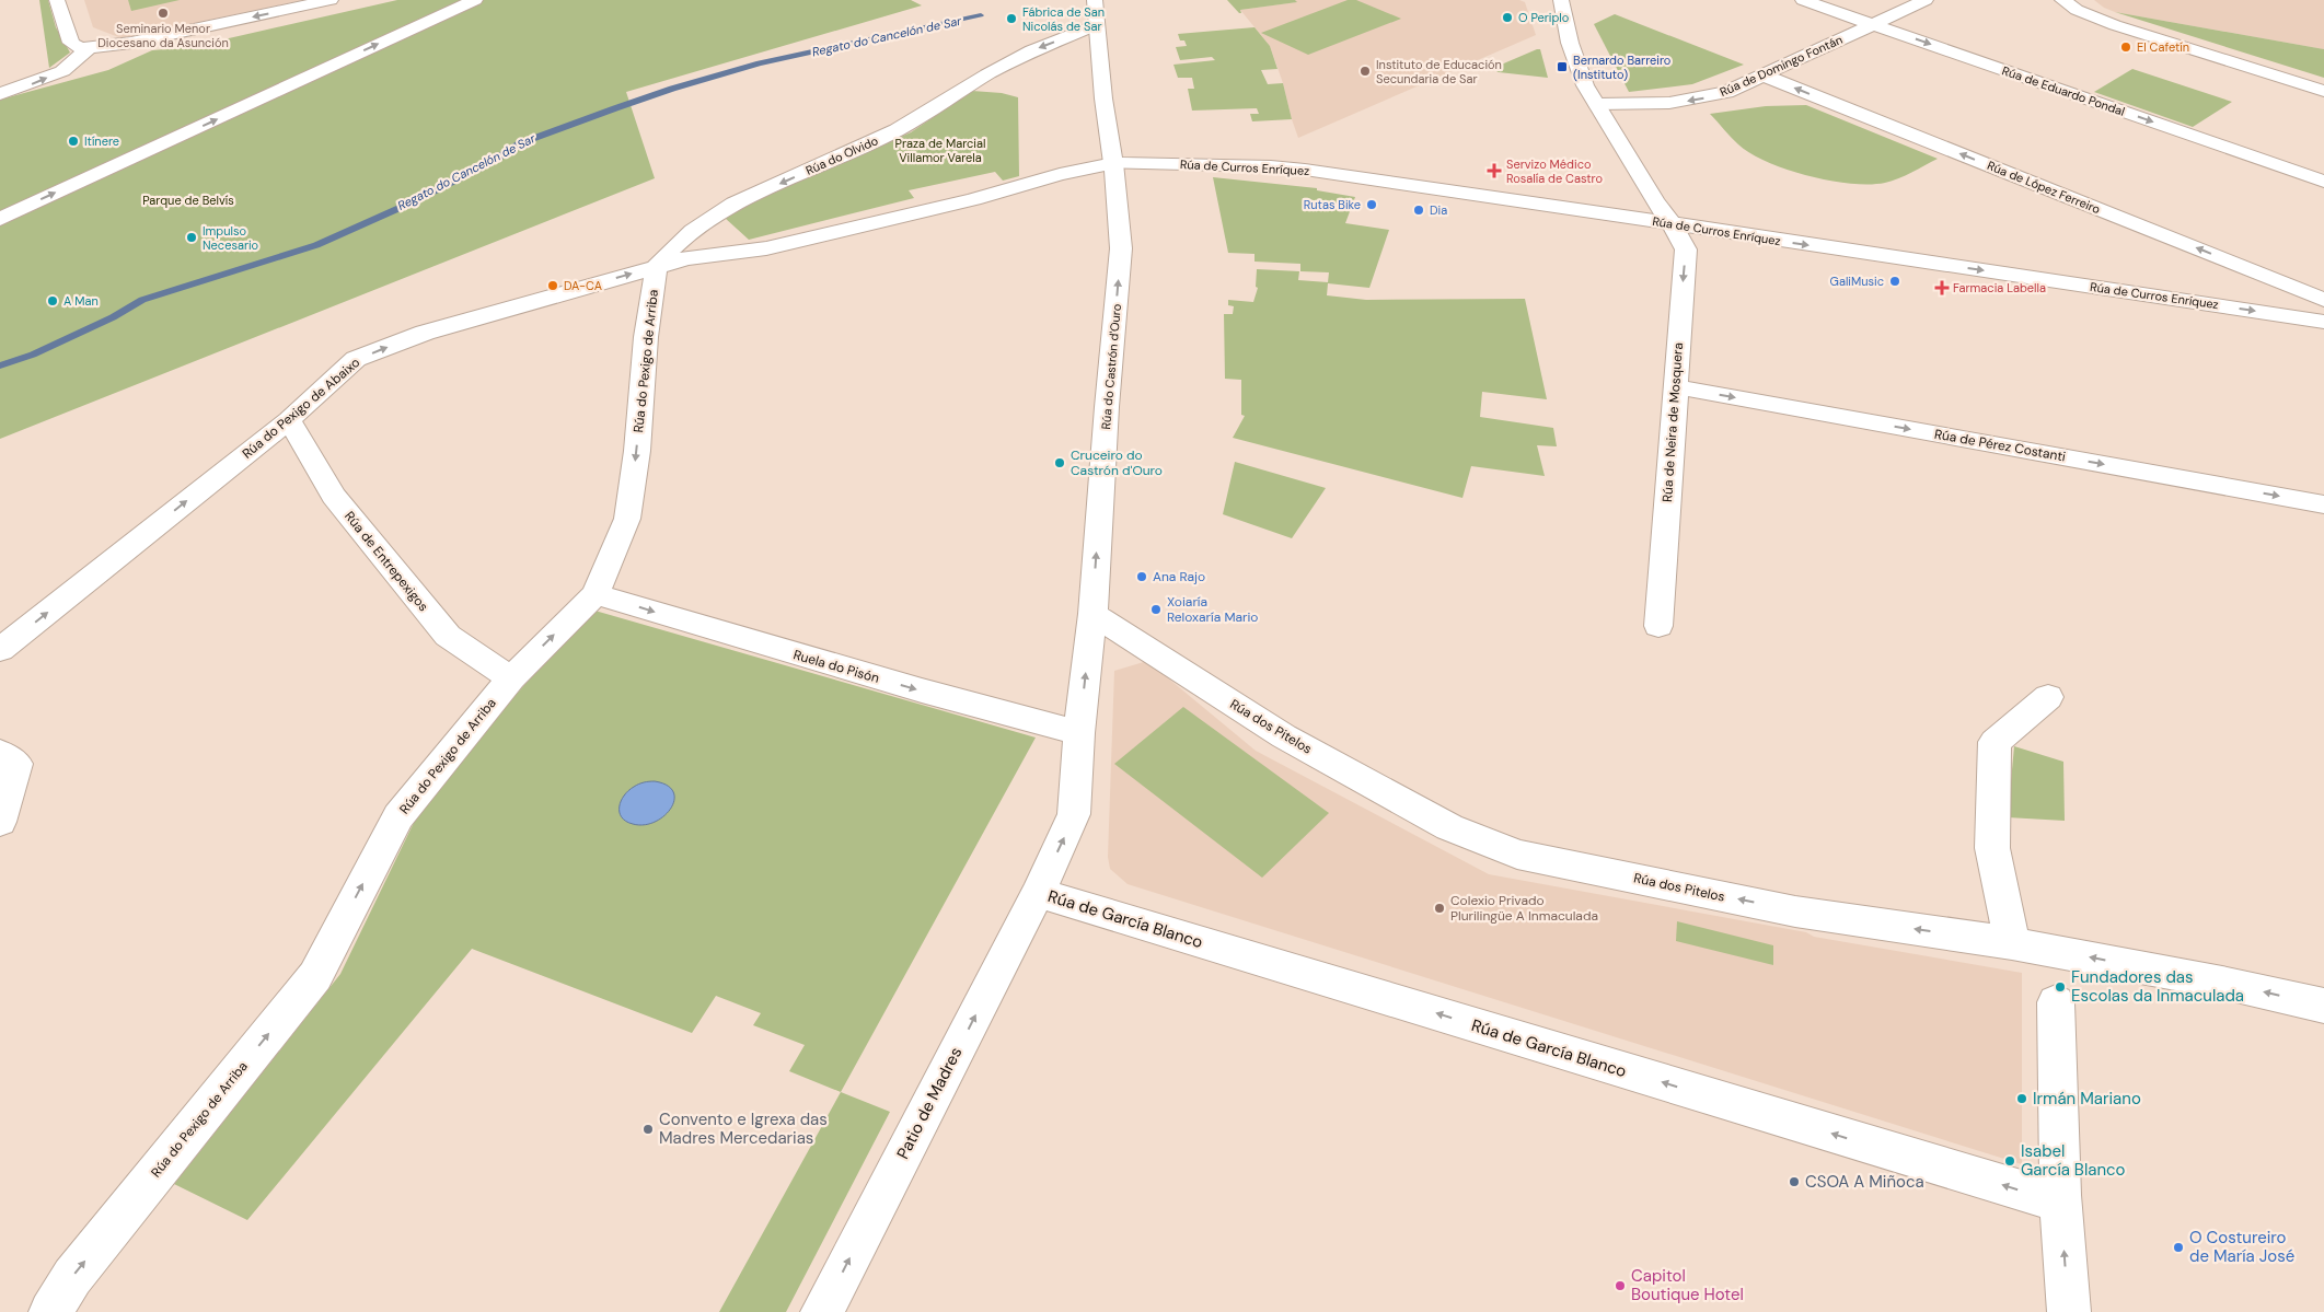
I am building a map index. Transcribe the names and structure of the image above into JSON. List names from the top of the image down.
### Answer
{
  "streets": {
    "street": [
      "Rúa de Domingo Fontán",
      "Rúa de Eduardo Pondal",
      "Rúa do Olvido",
      "Rúa de Curros Enríquez",
      "Rúa de López Ferreiro",
      "Rúa do Pexigo de Arriba",
      "Rúa do Castrón d'Ouro",
      "Rúa do Pexigo de Abaixo",
      "Rúa de Neira de Mosquera",
      "Rúa de Pérez Costanti",
      "Rúa de Entrepexigos",
      "Ruela do Pisón",
      "Rúa dos Pitelos",
      "Rúa de García Blanco",
      "Patio de Madres"
    ]
  },
  "crossings": [
    ["Rúa de Domingo Fontán", "Rúa de Eduardo Pondal"],
    ["Rúa de Domingo Fontán", "Rúa de López Ferreiro"],
    ["Rúa de Domingo Fontán", "Rúa de Neira de Mosquera"],
    ["Rúa do Olvido", "Rúa do Pexigo de Arriba"],
    ["Rúa do Olvido", "Rúa do Castrón d'Ouro"],
    ["Rúa do Olvido", "Rúa do Pexigo de Abaixo"],
    ["Rúa de Curros Enríquez", "Rúa de López Ferreiro"],
    ["Rúa de Curros Enríquez", "Rúa do Castrón d'Ouro"],
    ["Rúa de Curros Enríquez", "Rúa de Neira de Mosquera"],
    ["Rúa do Pexigo de Arriba", "Rúa do Pexigo de Abaixo"],
    ["Rúa do Pexigo de Arriba", "Rúa de Entrepexigos"],
    ["Rúa do Pexigo de Arriba", "Ruela do Pisón"],
    ["Rúa do Castrón d'Ouro", "Ruela do Pisón"],
    ["Rúa do Castrón d'Ouro", "Rúa dos Pitelos"],
    ["Rúa do Castrón d'Ouro", "Patio de Madres"],
    ["Rúa do Pexigo de Abaixo", "Rúa de Entrepexigos"],
    ["Rúa de Neira de Mosquera", "Rúa de Pérez Costanti"],
    ["Ruela do Pisón", "Patio de Madres"],
    ["Rúa de García Blanco", "Patio de Madres"]
  ],
  "one_way": [
    "Rúa de Domingo Fontán",
    "Rúa do Castrón d'Ouro",
    "Rúa do Pexigo de Abaixo",
    "Rúa de Pérez Costanti",
    "Ruela do Pisón",
    "Rúa dos Pitelos",
    "Rúa de García Blanco",
    "Patio de Madres"
  ],
  "water": ["Regato do Cancelón de Sar"],
  "parks": ["Praza de Marcial Villamor Varela", "Parque de Belvís"],
  "places": {
    "other": [
      "Seminario Menor Diocesano da Asunción",
      "O Periplo",
      "Fábrica de San Nicolás de Sar",
      "El Cafetín",
      "Instituto de Educación Secundaria de Sar",
      "Itínere",
      "Rutas Bike",
      "Dia",
      "Impulso Necesario",
      "GaliMusic",
      "DA-CA",
      "A Man",
      "Cruceiro do Castrón d'Ouro",
      "Ana Rajo",
      "Xoiaría Reloxaría Mario",
      "Colexio Privado Plurilingüe A Inmaculada",
      "Fundadores das Escolas da Inmaculada",
      "Irmán Mariano",
      "Convento e Igrexa das Madres Mercedarias",
      "Isabel García Blanco",
      "CSOA A Miñoca",
      "O Costureiro de María José",
      "Capitol Boutique Hotel"
    ],
    "transit": ["Bernardo Barreiro (Instituto)"],
    "health": ["Servizo Médico Rosalía de Castro", "Farmacia Labella"]
  }
}
